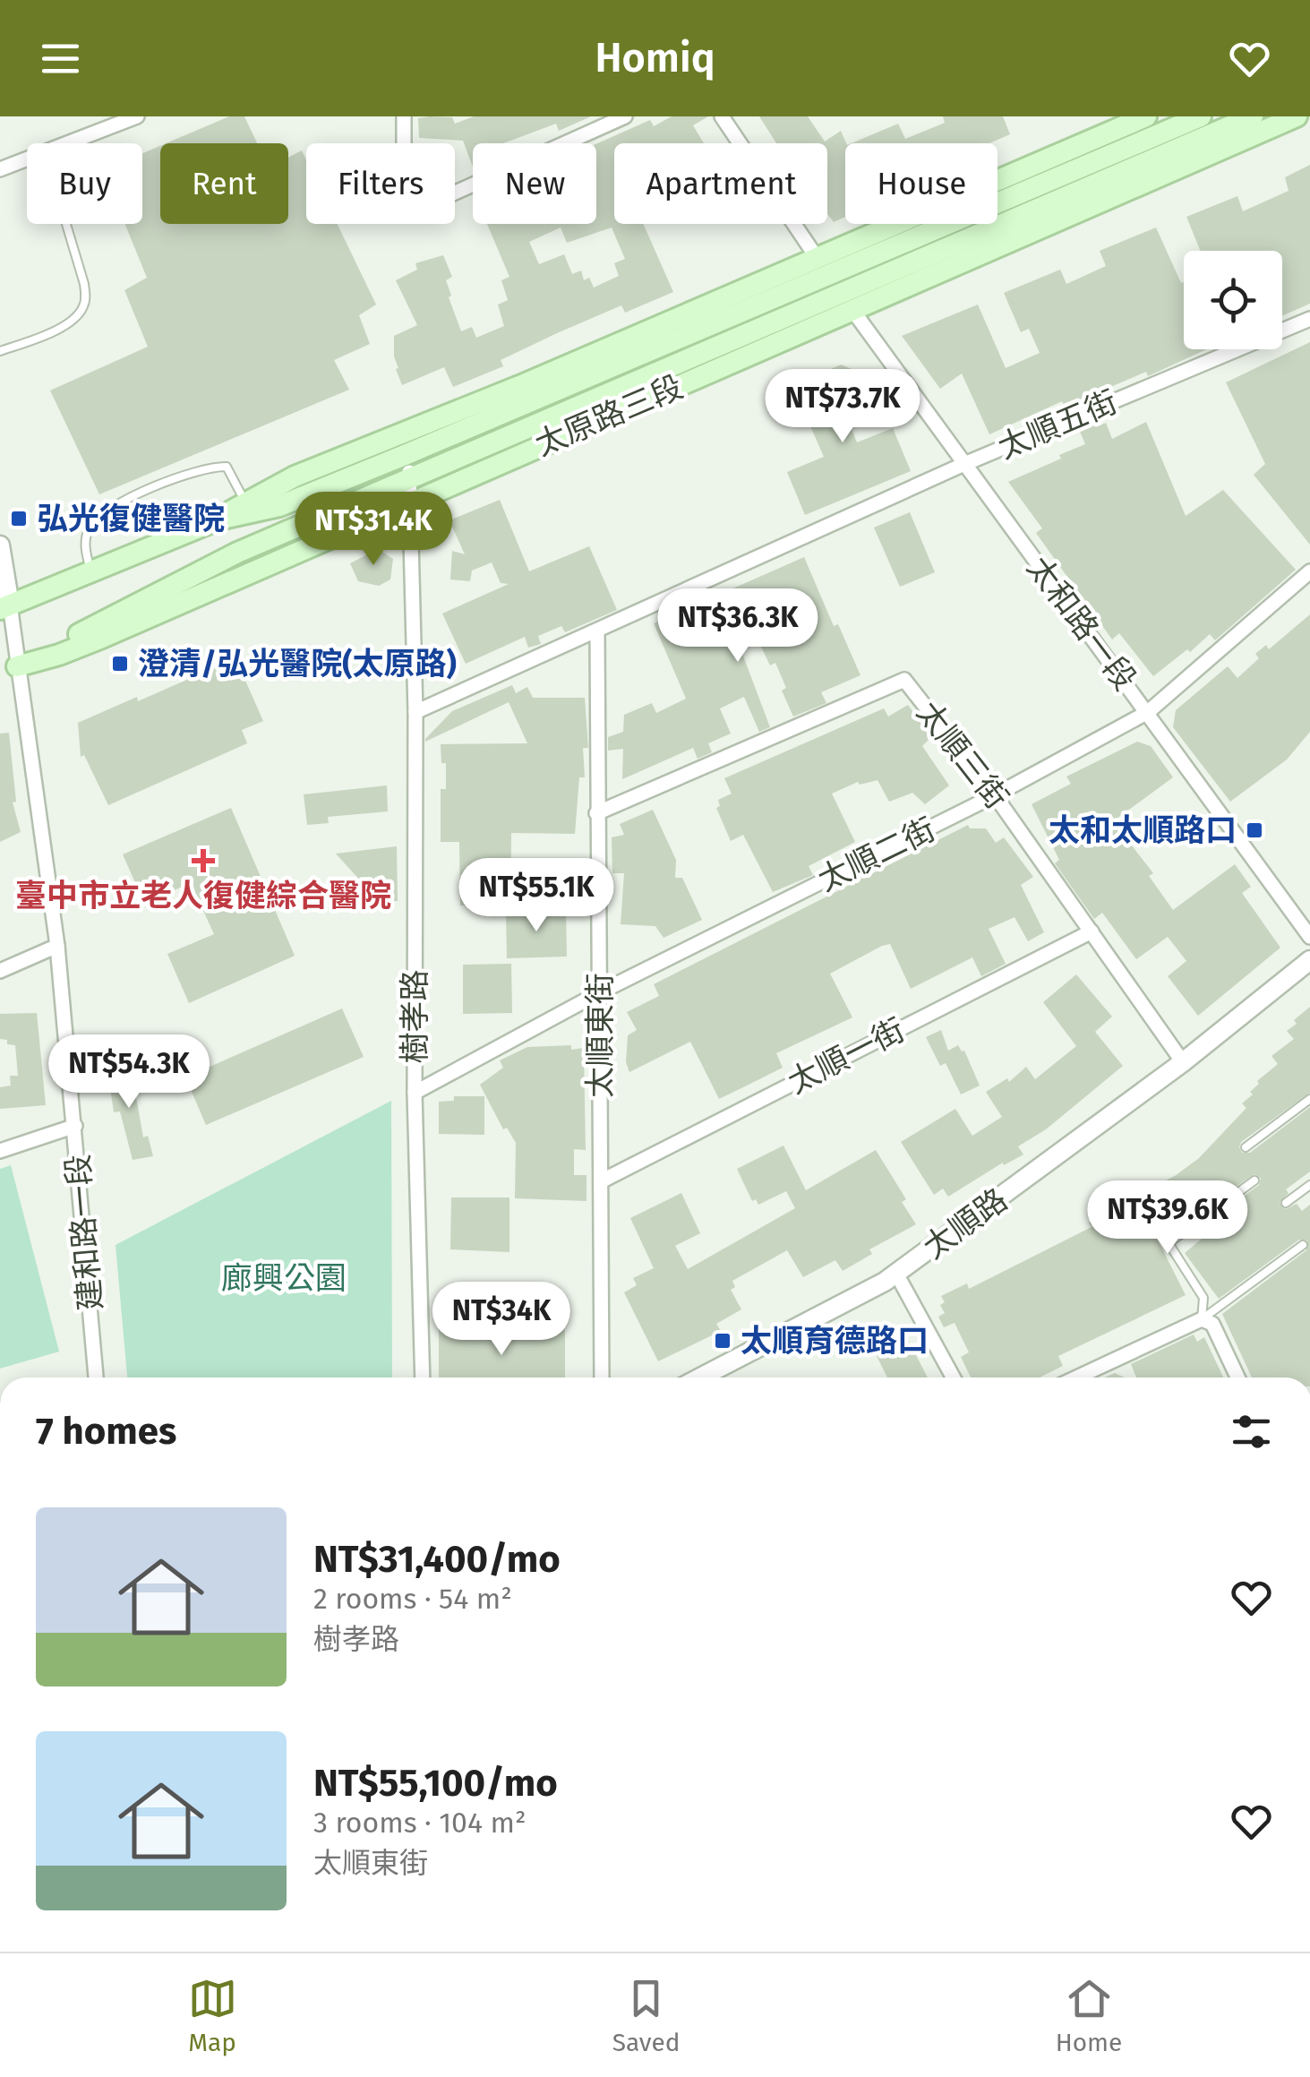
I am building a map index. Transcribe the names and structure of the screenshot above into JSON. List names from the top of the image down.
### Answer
{
  "streets": {
    "main road": ["太原路三段"],
    "street": [
      "太順五街",
      "太和路一段",
      "太順三街",
      "太順二街",
      "樹孝路",
      "太順東街",
      "太順一街",
      "太順路",
      "建和路一段"
    ]
  },
  "crossings": [
    ["太原路三段", "太和路一段"],
    ["太原路三段", "樹孝路"],
    ["太原路三段", "建和路一段"],
    ["太順五街", "太和路一段"],
    ["太順五街", "樹孝路"],
    ["太順五街", "太順東街"],
    ["太和路一段", "太順二街"],
    ["太順三街", "太順二街"],
    ["太順三街", "太順東街"],
    ["太順三街", "太順一街"],
    ["太順三街", "太順路"],
    ["太順二街", "樹孝路"],
    ["太順二街", "太順東街"],
    ["太順東街", "太順一街"]
  ],
  "parks": ["廊興公園"],
  "places": {
    "transit": [
      "弘光復健醫院",
      "澄清/弘光醫院(太原路)",
      "太和太順路口",
      "太順育德路口"
    ],
    "health": ["臺中市立老人復健綜合醫院"]
  },
  "page": {
    "header": "Homiq",
    "chip": [
      "Buy",
      "Rent",
      "Filters",
      "New",
      "Apartment",
      "House"
    ],
    "price": [
      "NT$73.7K",
      "NT$31.4K",
      "NT$36.3K",
      "NT$55.1K",
      "NT$54.3K",
      "NT$39.6K",
      "NT$34K"
    ],
    "heading": "7 homes",
    "list": [
      {
        "name": "NT$31,400/mo",
        "note": "2 rooms · 54 m² · 樹孝路"
      },
      {
        "name": "NT$55,100/mo",
        "note": "3 rooms · 104 m² · 太順東街"
      }
    ],
    "tabs": ["Map", "Saved", "Home"]
  }
}
